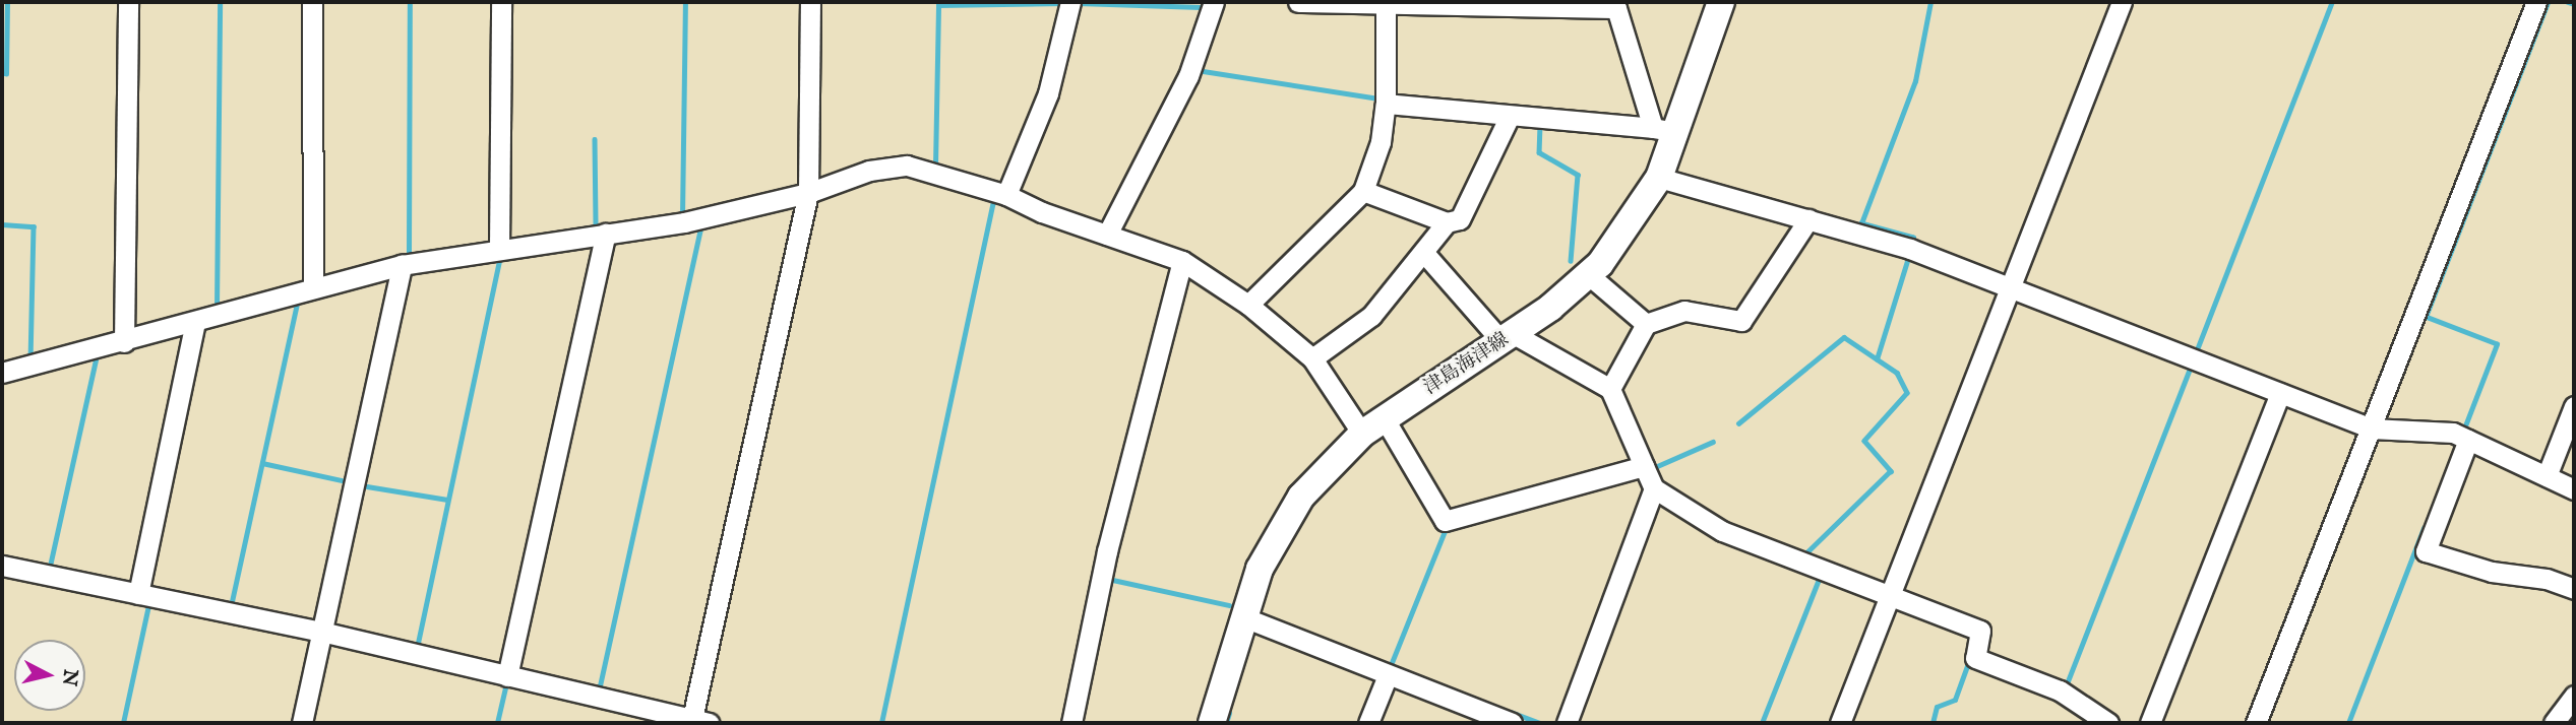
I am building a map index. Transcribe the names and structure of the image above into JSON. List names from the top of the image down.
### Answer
{
  "streets": {
    "main road": ["津島海津線"]
  },
  "north": "right"
}
